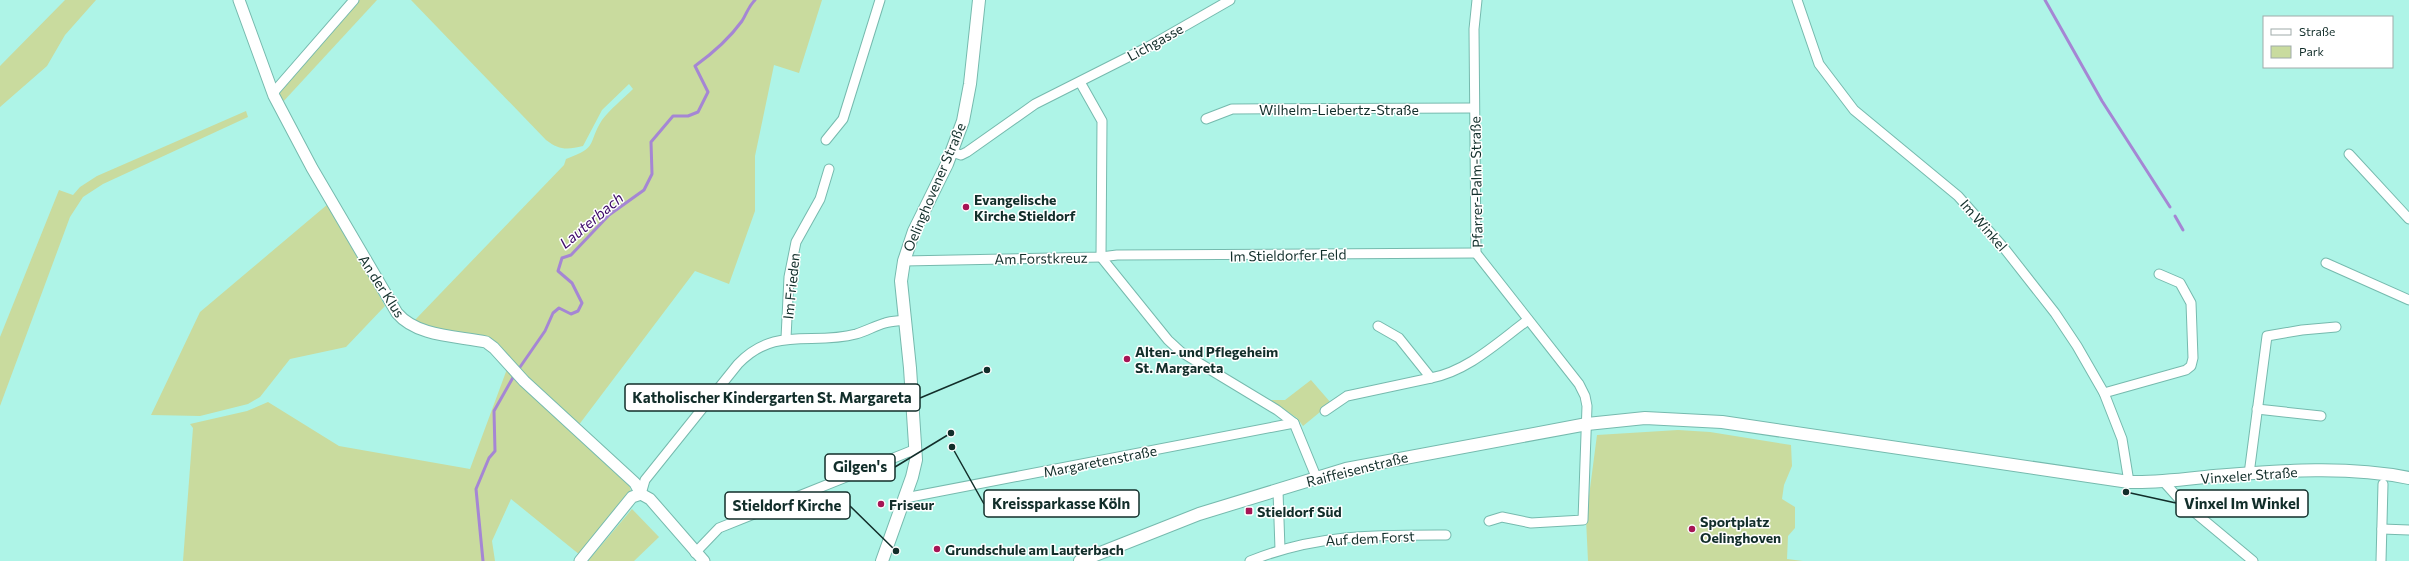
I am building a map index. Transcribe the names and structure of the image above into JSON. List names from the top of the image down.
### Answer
{
  "streets": {
    "main road": ["Oelinghovener Straße", "Raiffeisenstraße", "Vinxeler Straße"],
    "street": [
      "Lichgasse",
      "Wilhelm-Liebertz-Straße",
      "Pfarrer-Palm-Straße",
      "Im Winkel",
      "Im Stieldorfer Feld",
      "Am Forstkreuz",
      "An der Klus",
      "Im Frieden",
      "Margaretenstraße",
      "Auf dem Forst"
    ]
  },
  "crossings": [
    ["Lichgasse", "Oelinghovener Straße"],
    ["Wilhelm-Liebertz-Straße", "Pfarrer-Palm-Straße"],
    ["Pfarrer-Palm-Straße", "Im Stieldorfer Feld"],
    ["Pfarrer-Palm-Straße", "Raiffeisenstraße"],
    ["Oelinghovener Straße", "Am Forstkreuz"],
    ["Oelinghovener Straße", "Margaretenstraße"],
    ["Im Winkel", "Vinxeler Straße"],
    ["Im Stieldorfer Feld", "Am Forstkreuz"],
    ["Am Forstkreuz", "Margaretenstraße"],
    ["Raiffeisenstraße", "Vinxeler Straße"]
  ],
  "water": ["Lauterbach"],
  "places": {
    "other": [
      "Evangelische Kirche Stieldorf",
      "Alten- und Pflegeheim St. Margareta",
      "Katholischer Kindergarten St. Margareta",
      "Gilgen's",
      "Kreissparkasse Köln",
      "Vinxel Im Winkel",
      "Friseur",
      "Sportplatz Oelinghoven",
      "Grundschule am Lauterbach",
      "Stieldorf Kirche"
    ],
    "transit": ["Stieldorf Süd"]
  },
  "legend": ["Straße", "Park"]
}
